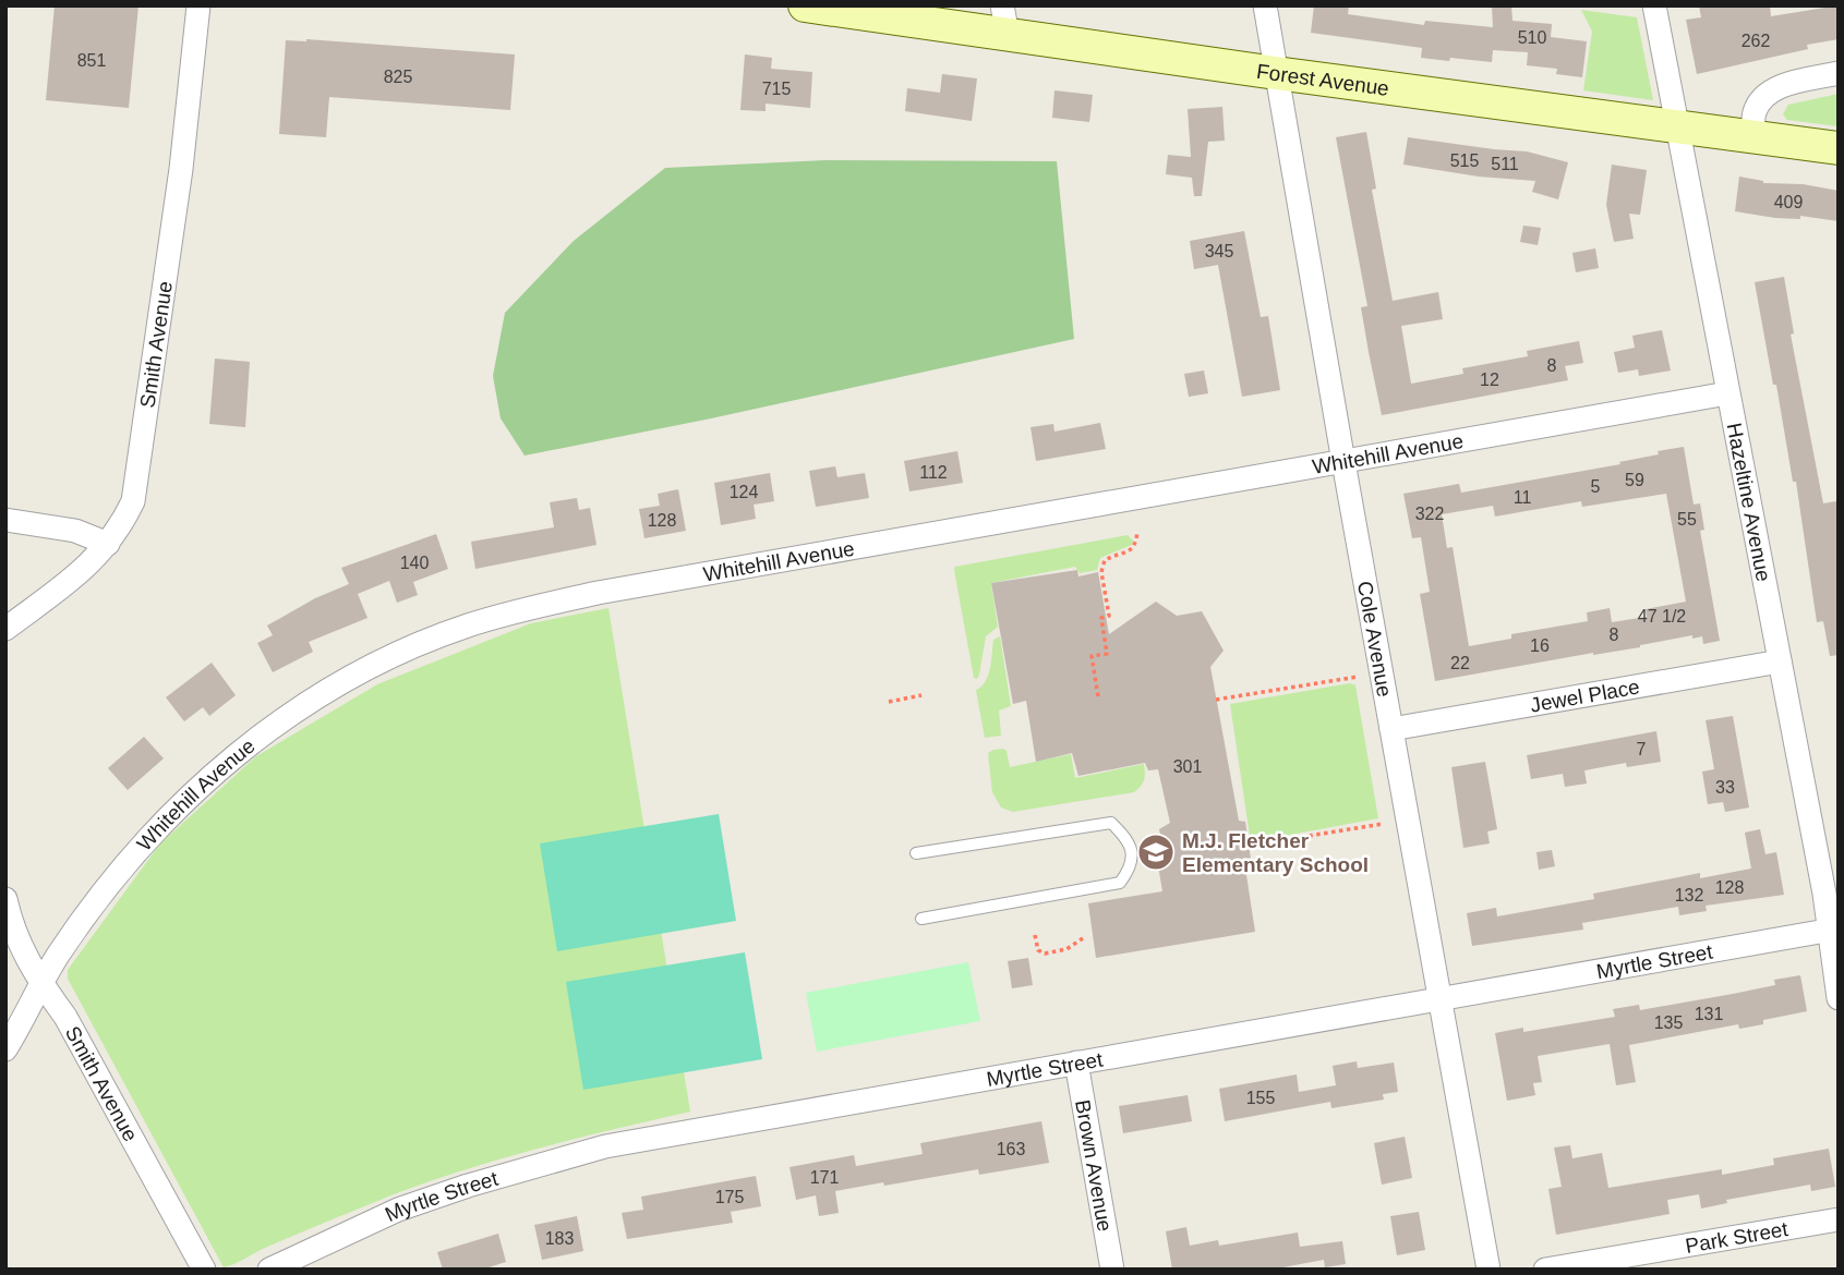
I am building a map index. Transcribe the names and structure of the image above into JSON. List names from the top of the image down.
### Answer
{
  "streets": {
    "main road": ["Forest Avenue"],
    "street": [
      "Smith Avenue",
      "Whitehill Avenue",
      "Hazeltine Avenue",
      "Cole Avenue",
      "Jewel Place",
      "Myrtle Street",
      "Brown Avenue",
      "Park Street"
    ]
  },
  "crossings": [
    ["Forest Avenue", "Hazeltine Avenue"],
    ["Forest Avenue", "Cole Avenue"],
    ["Smith Avenue", "Whitehill Avenue"],
    ["Whitehill Avenue", "Hazeltine Avenue"],
    ["Whitehill Avenue", "Cole Avenue"],
    ["Hazeltine Avenue", "Jewel Place"],
    ["Hazeltine Avenue", "Myrtle Street"],
    ["Cole Avenue", "Jewel Place"],
    ["Cole Avenue", "Myrtle Street"],
    ["Myrtle Street", "Brown Avenue"]
  ],
  "places": {
    "school or university": ["M.J. Fletcher Elementary School"]
  },
  "house_numbers": [
    "510",
    "262",
    "851",
    "825",
    "715",
    "515",
    "511",
    "409",
    "345",
    "8",
    "12",
    "112",
    "59",
    "5",
    "124",
    "11",
    "322",
    "55",
    "128",
    "140",
    "47 1/2",
    "8",
    "16",
    "22",
    "7",
    "301",
    "33",
    "128",
    "132",
    "131",
    "135",
    "155",
    "163",
    "171",
    "175",
    "183"
  ]
}
